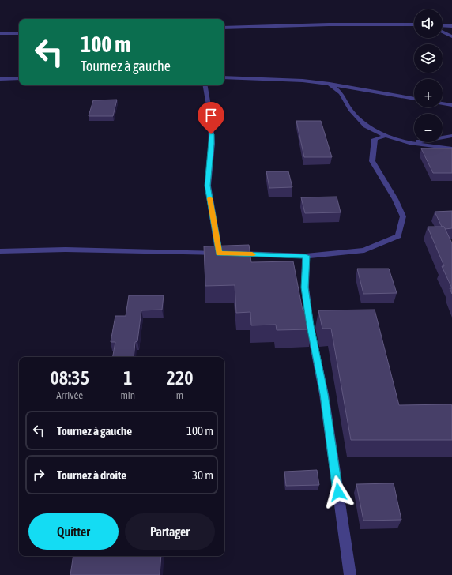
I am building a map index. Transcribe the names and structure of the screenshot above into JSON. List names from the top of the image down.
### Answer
{
  "page": {
    "map_buttons": ["+", "−"],
    "turn": ["100 m", "Tournez à gauche"],
    "eta": [
      "08:35",
      "Arrivée",
      "1",
      "min",
      "220",
      "m"
    ],
    "list": [
      {
        "name": "Tournez à gauche",
        "value": "100 m"
      },
      {
        "name": "Tournez à droite",
        "value": "30 m"
      }
    ],
    "buttons": ["Quitter", "Partager"]
  }
}
